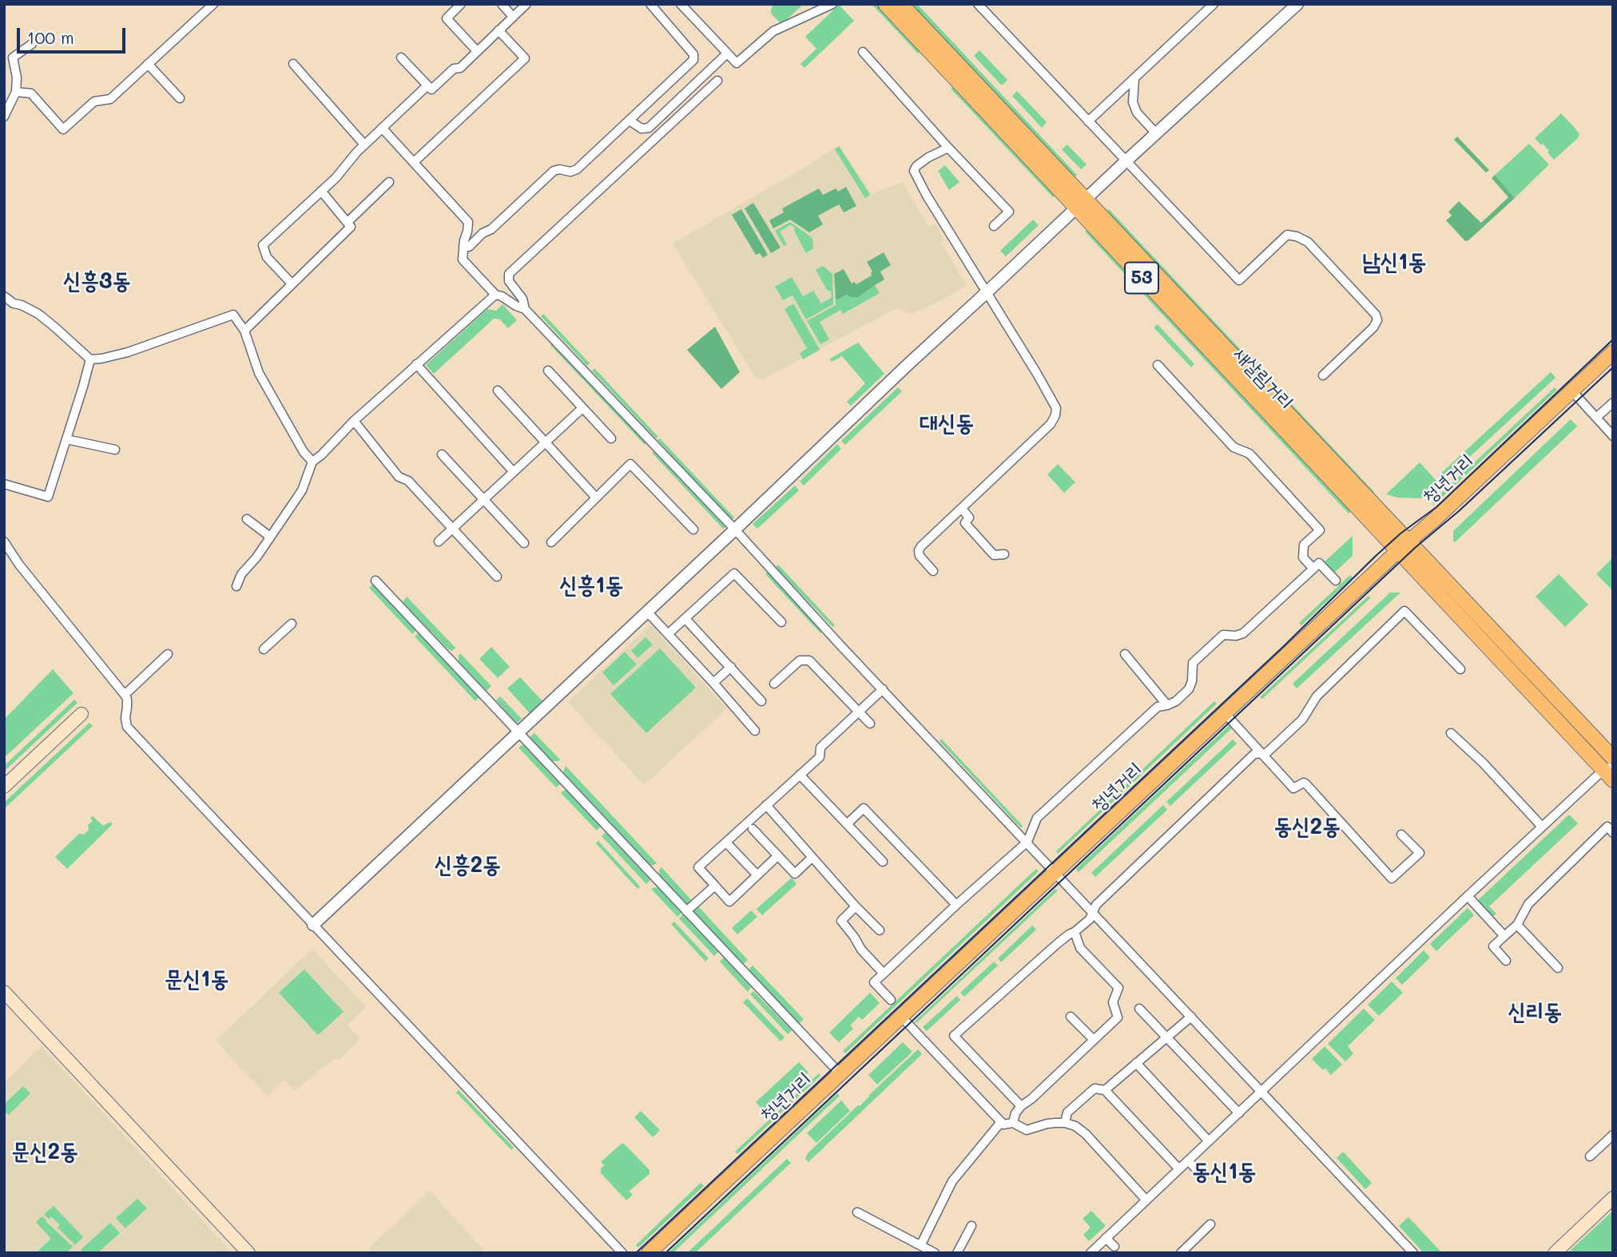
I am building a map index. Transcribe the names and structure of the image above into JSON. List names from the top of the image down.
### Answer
{
  "streets": {
    "main road": ["53", "새살림거리", "청년거리"]
  },
  "crossings": [
    ["새살림거리", "청년거리"]
  ],
  "districts": [
    "남신1동",
    "신흥3동",
    "대신동",
    "신흥1동",
    "동신2동",
    "신흥2동",
    "문신1동",
    "신리동",
    "문신2동",
    "동신1동"
  ],
  "scale_bar": "100 m"
}
